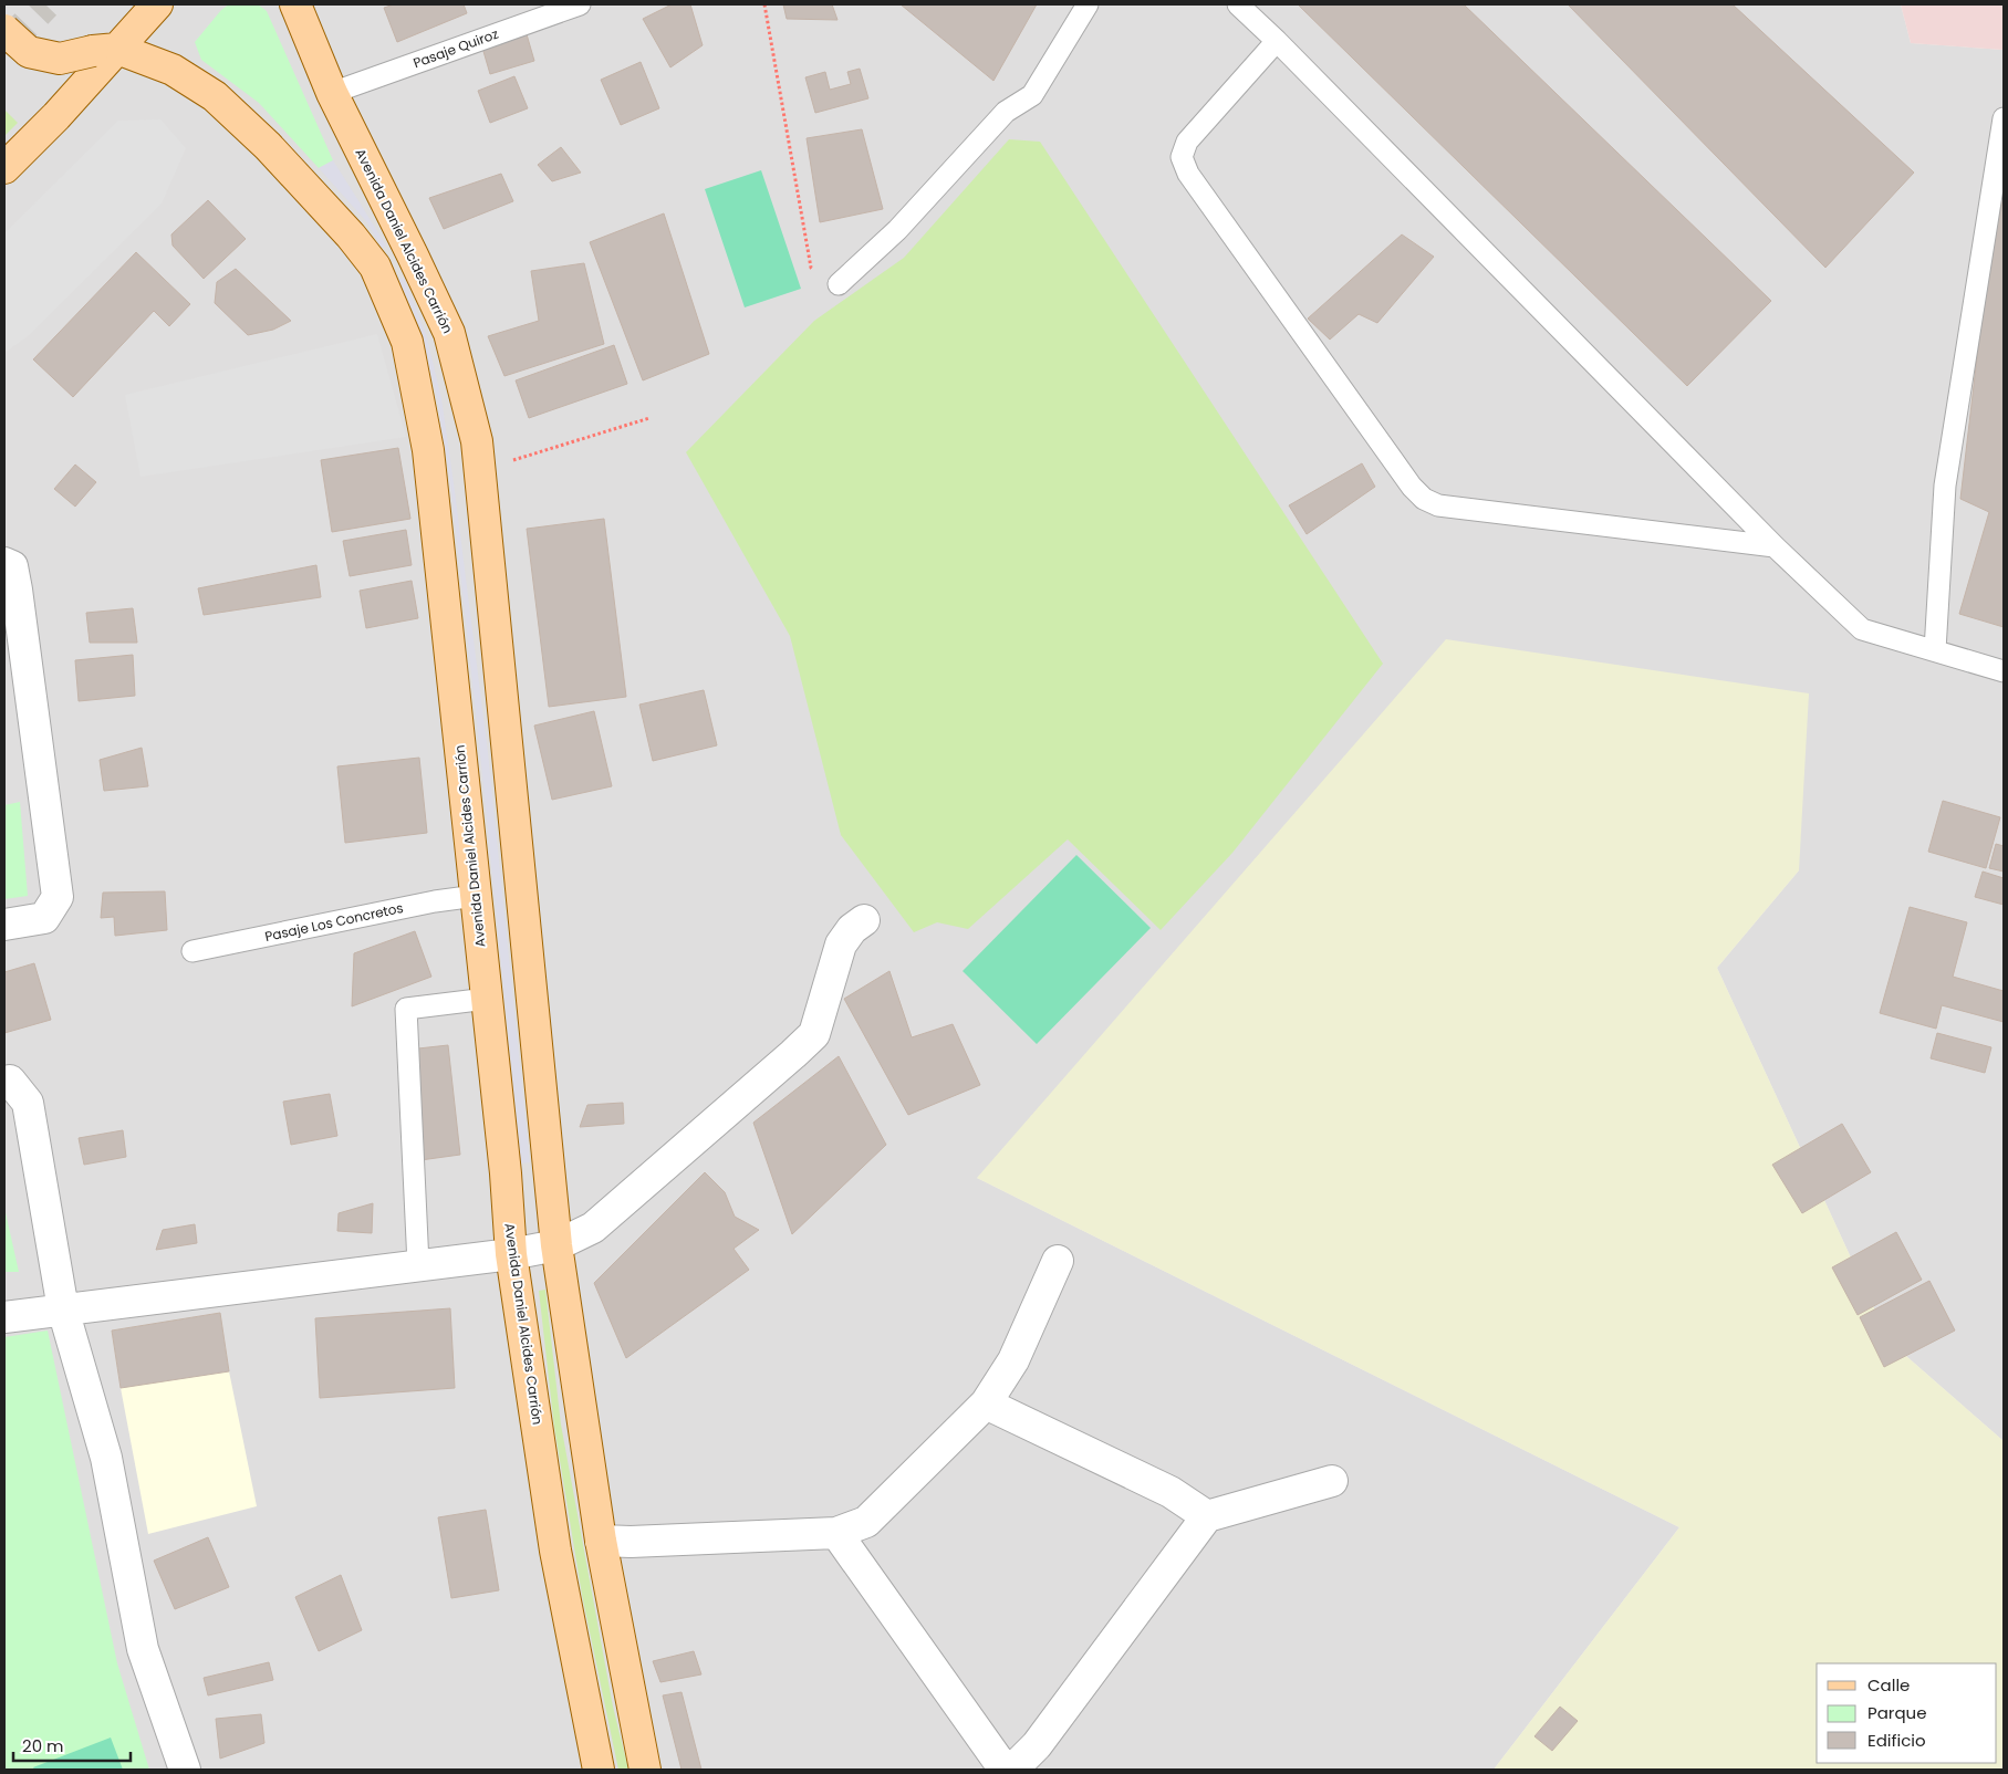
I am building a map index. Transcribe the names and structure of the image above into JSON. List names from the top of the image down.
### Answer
{
  "streets": {
    "main road": ["Avenida Daniel Alcides Carrión"],
    "lane": ["Pasaje Quiroz", "Pasaje Los Concretos"]
  },
  "crossings": [
    ["Pasaje Quiroz", "Avenida Daniel Alcides Carrión"],
    ["Avenida Daniel Alcides Carrión", "Pasaje Los Concretos"]
  ],
  "legend": ["Calle", "Parque", "Edificio"],
  "scale_bar": "20 m"
}
